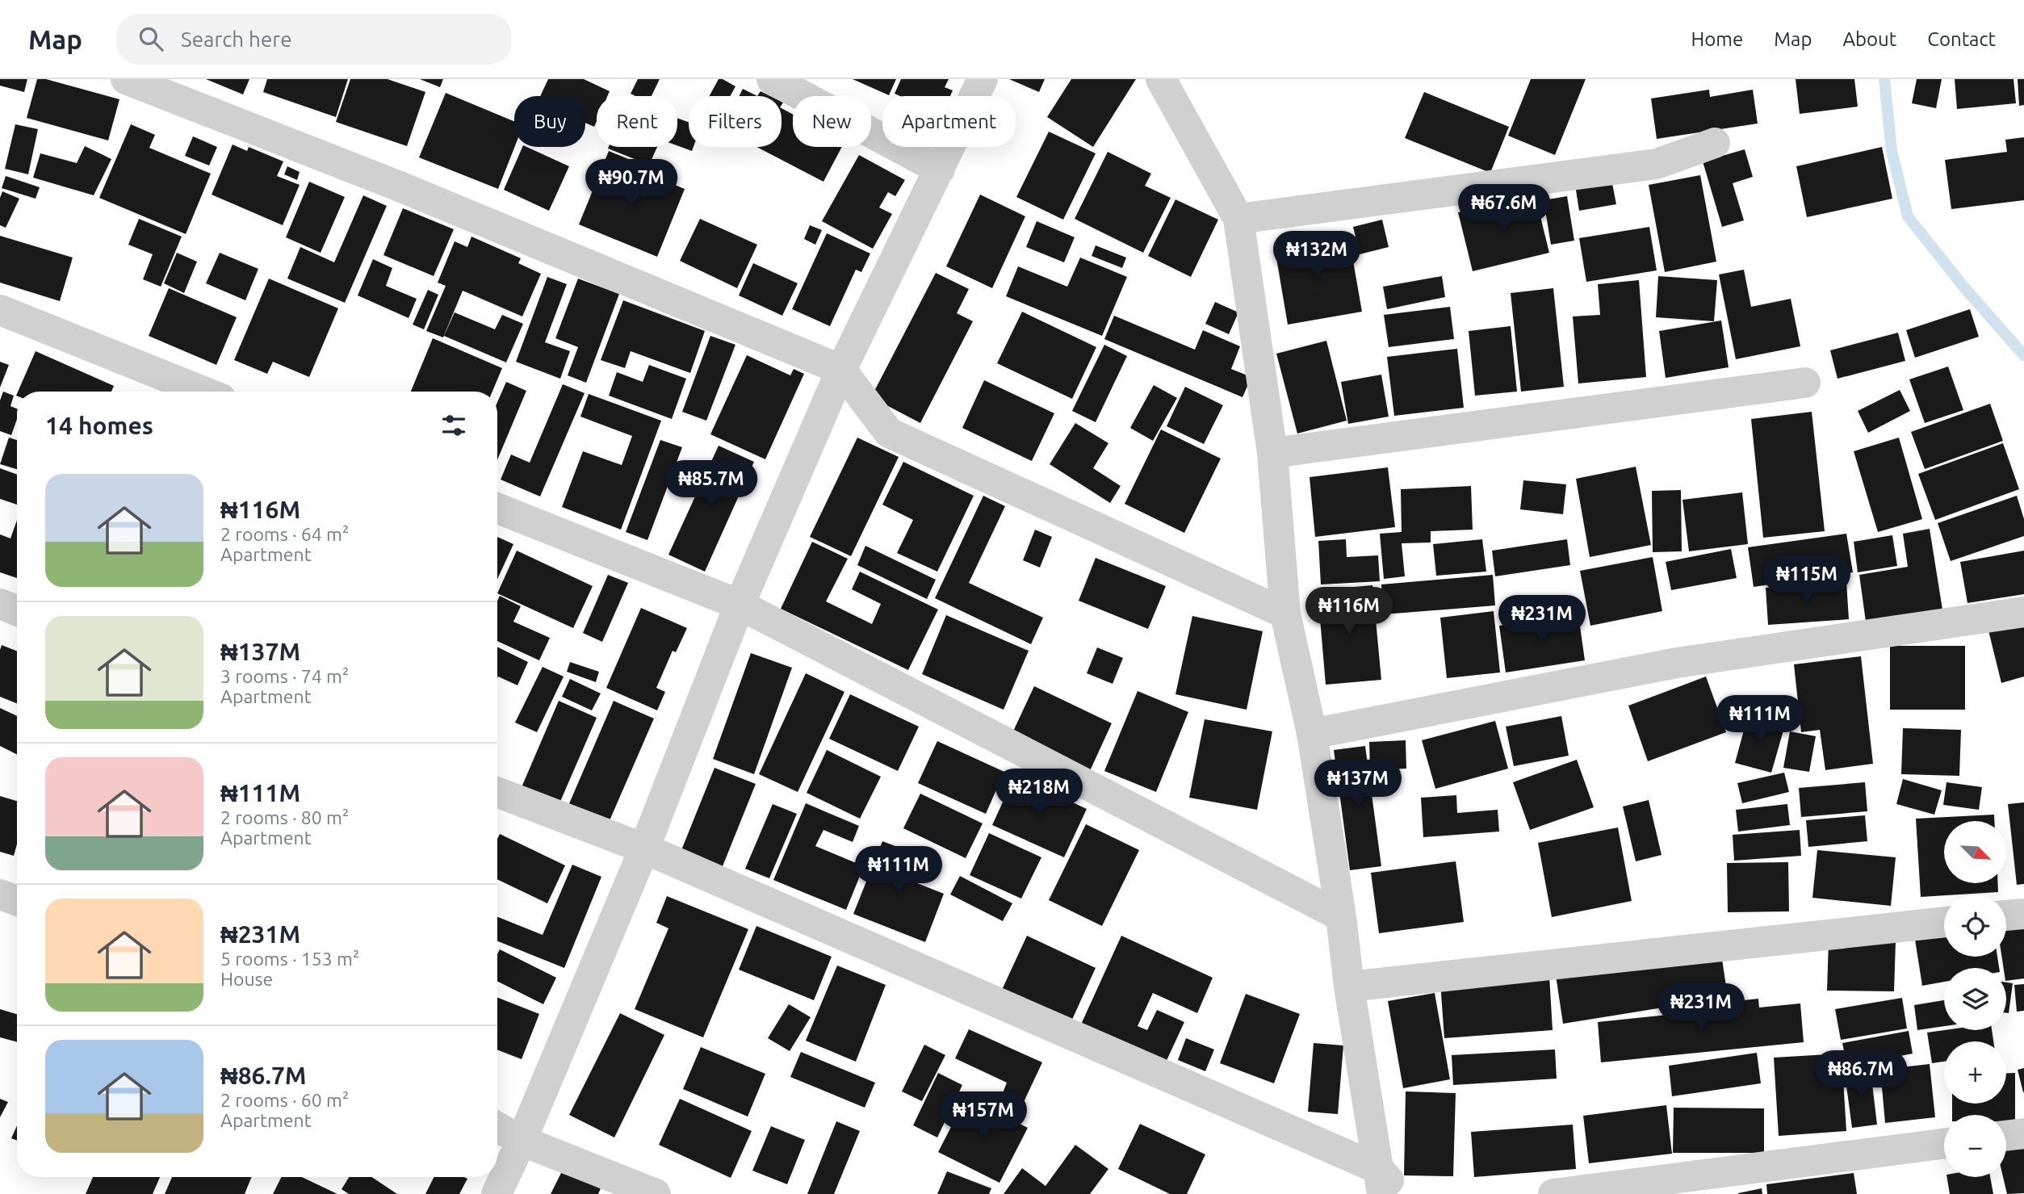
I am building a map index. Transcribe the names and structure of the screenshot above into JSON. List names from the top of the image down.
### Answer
{
  "north": "bottom right",
  "page": {
    "header": "Map",
    "search": "Search here",
    "nav": [
      "Home",
      "Map",
      "About",
      "Contact"
    ],
    "chip": [
      "Buy",
      "Rent",
      "Filters",
      "New",
      "Apartment"
    ],
    "price": [
      "₦90.7M",
      "₦67.6M",
      "₦132M",
      "₦85.7M",
      "₦115M",
      "₦116M",
      "₦231M",
      "₦111M",
      "₦137M",
      "₦218M",
      "₦111M",
      "₦231M",
      "₦86.7M",
      "₦157M"
    ],
    "heading": "14 homes",
    "list": [
      {
        "name": "₦116M",
        "note": "2 rooms · 64 m² · Apartment"
      },
      {
        "name": "₦137M",
        "note": "3 rooms · 74 m² · Apartment"
      },
      {
        "name": "₦111M",
        "note": "2 rooms · 80 m² · Apartment"
      },
      {
        "name": "₦231M",
        "note": "5 rooms · 153 m² · House"
      },
      {
        "name": "₦86.7M",
        "note": "2 rooms · 60 m² · Apartment"
      }
    ],
    "map_buttons": ["+", "−"]
  }
}
